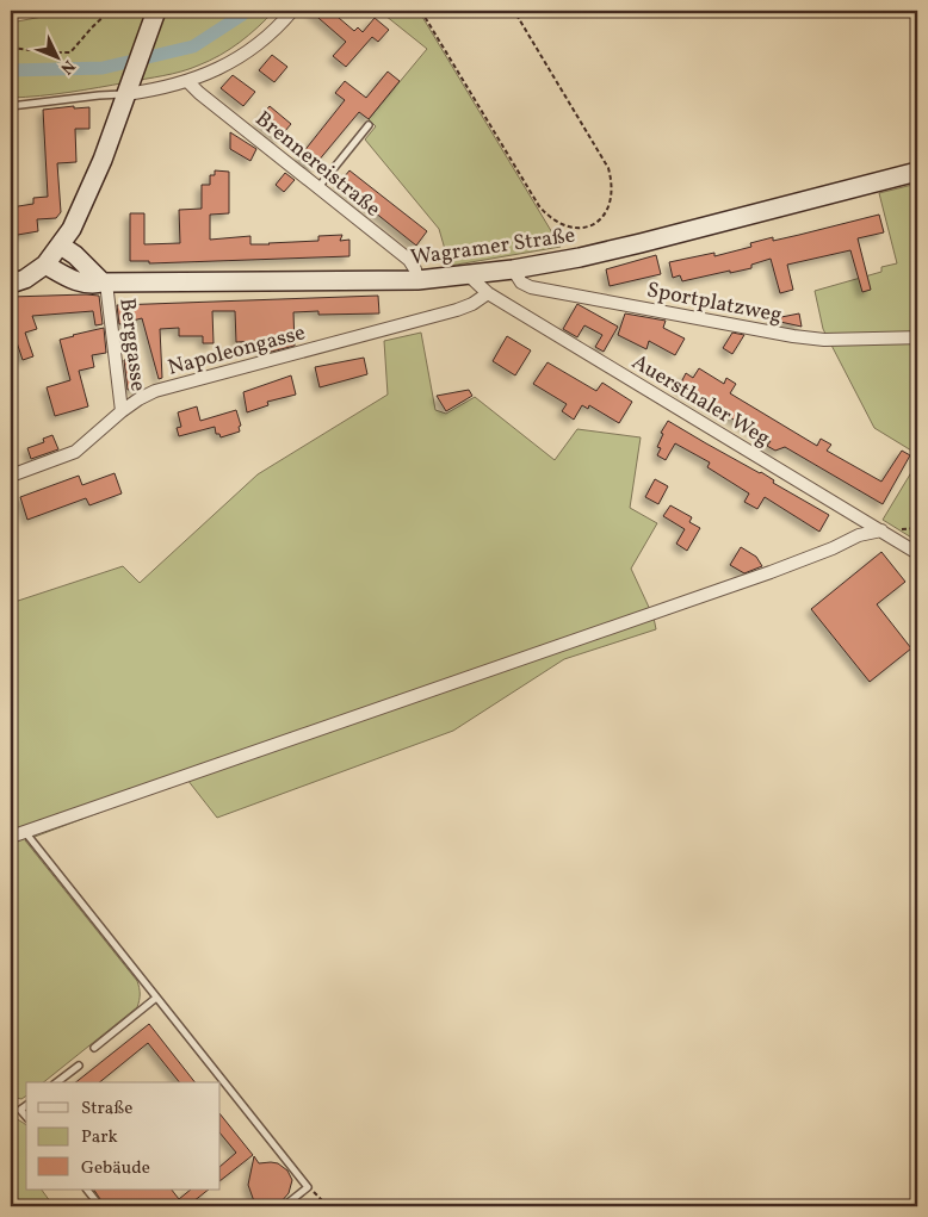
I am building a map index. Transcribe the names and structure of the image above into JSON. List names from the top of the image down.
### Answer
{
  "streets": {
    "main road": ["Wagramer Straße"],
    "street": [
      "Brennereistraße",
      "Sportplatzweg",
      "Berggasse",
      "Napoleongasse",
      "Auersthaler Weg"
    ]
  },
  "crossings": [
    ["Brennereistraße", "Wagramer Straße"],
    ["Wagramer Straße", "Sportplatzweg"],
    ["Wagramer Straße", "Berggasse"],
    ["Wagramer Straße", "Auersthaler Weg"],
    ["Berggasse", "Napoleongasse"],
    ["Napoleongasse", "Auersthaler Weg"]
  ],
  "legend": ["Straße", "Park", "Gebäude"],
  "north": "bottom right"
}
